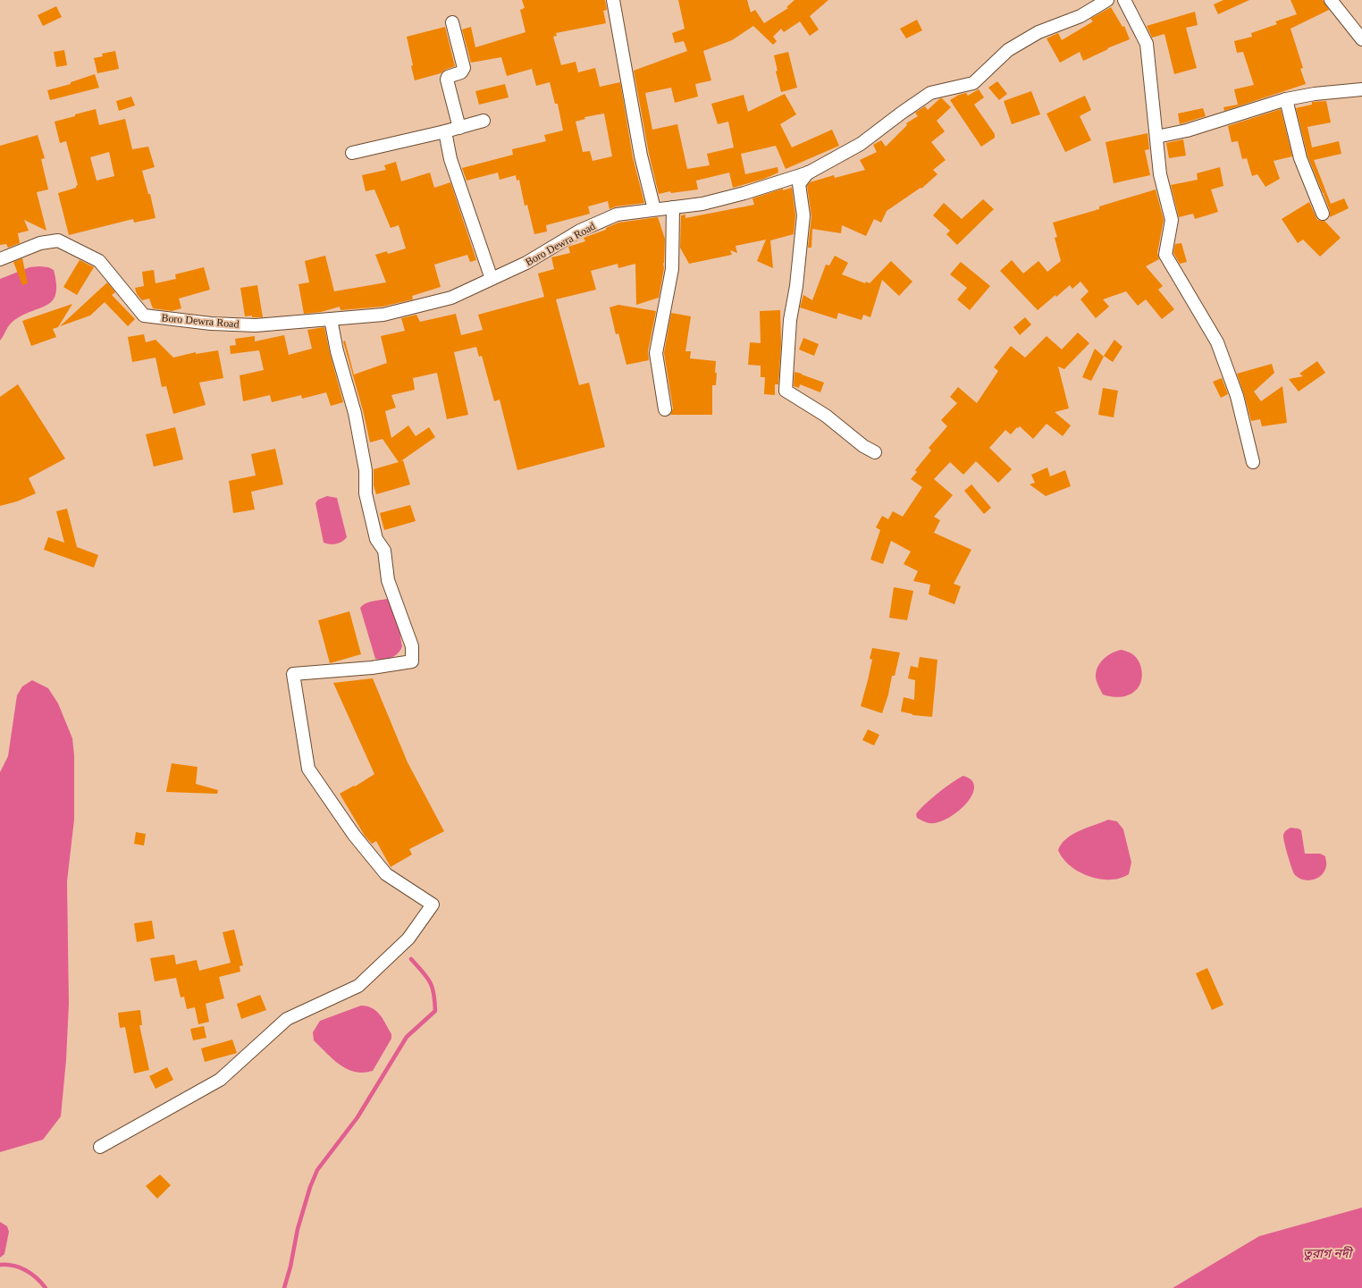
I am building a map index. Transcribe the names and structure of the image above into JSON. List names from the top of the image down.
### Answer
{
  "streets": {
    "street": ["Boro Dewra Road"]
  },
  "water": ["তুরাগ নদী"]
}
